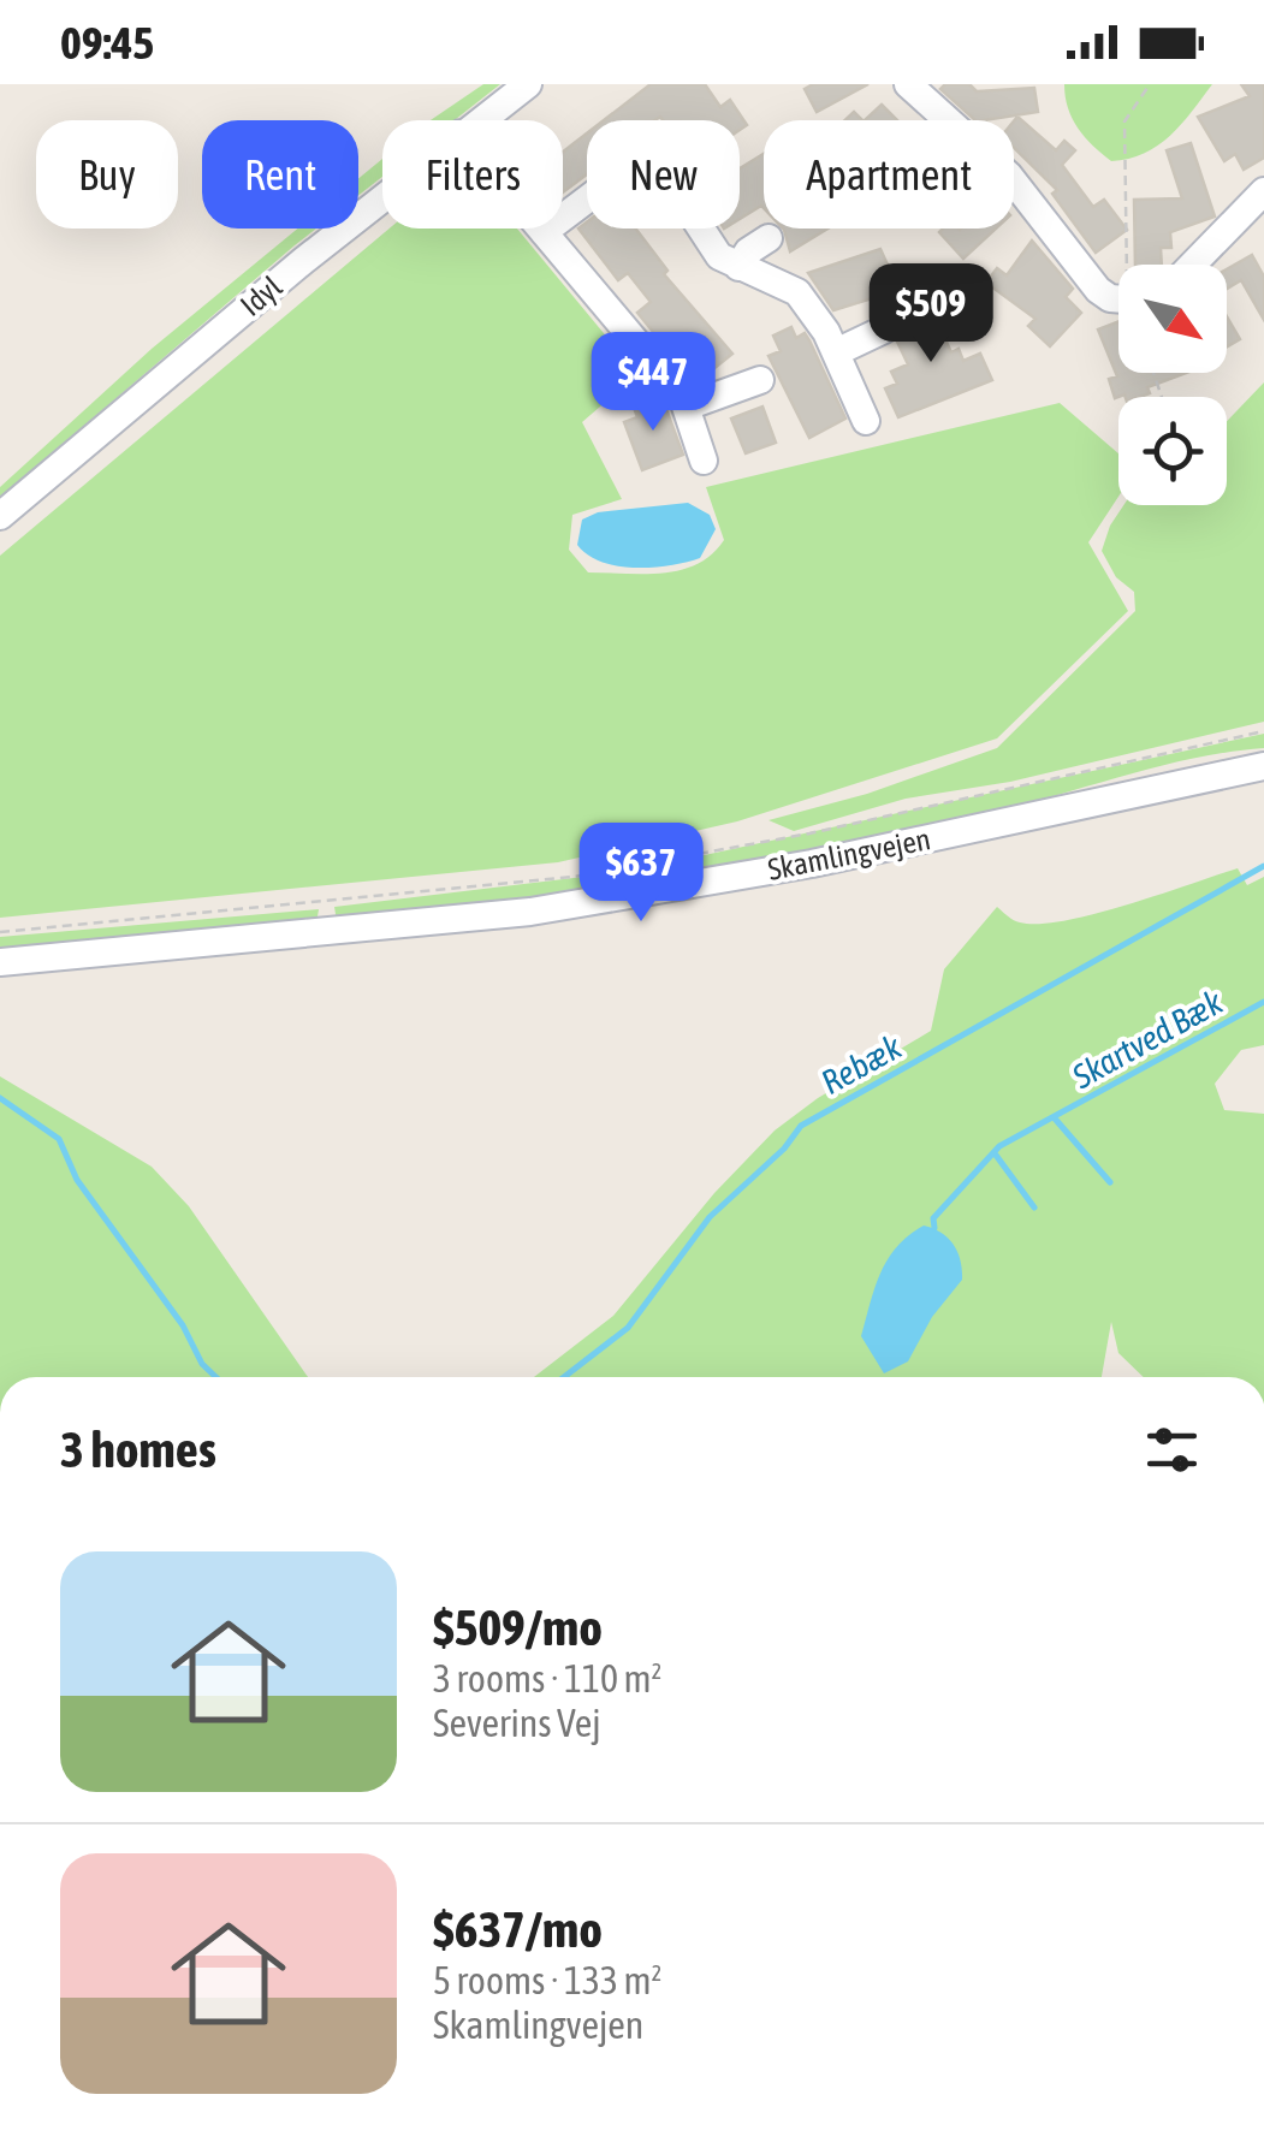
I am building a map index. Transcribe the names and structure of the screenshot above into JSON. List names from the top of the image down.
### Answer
{
  "streets": {
    "street": ["Idyl", "Skamlingvejen"]
  },
  "water": ["Skartved Bæk", "Rebæk"],
  "north": "bottom right",
  "page": {
    "status": "09:45",
    "chip": [
      "Buy",
      "Rent",
      "Filters",
      "New",
      "Apartment"
    ],
    "price": ["$509", "$447", "$637"],
    "heading": "3 homes",
    "list": [
      {
        "name": "$509/mo",
        "note": "3 rooms · 110 m² · Severins Vej"
      },
      {
        "name": "$637/mo",
        "note": "5 rooms · 133 m² · Skamlingvejen"
      }
    ]
  }
}
